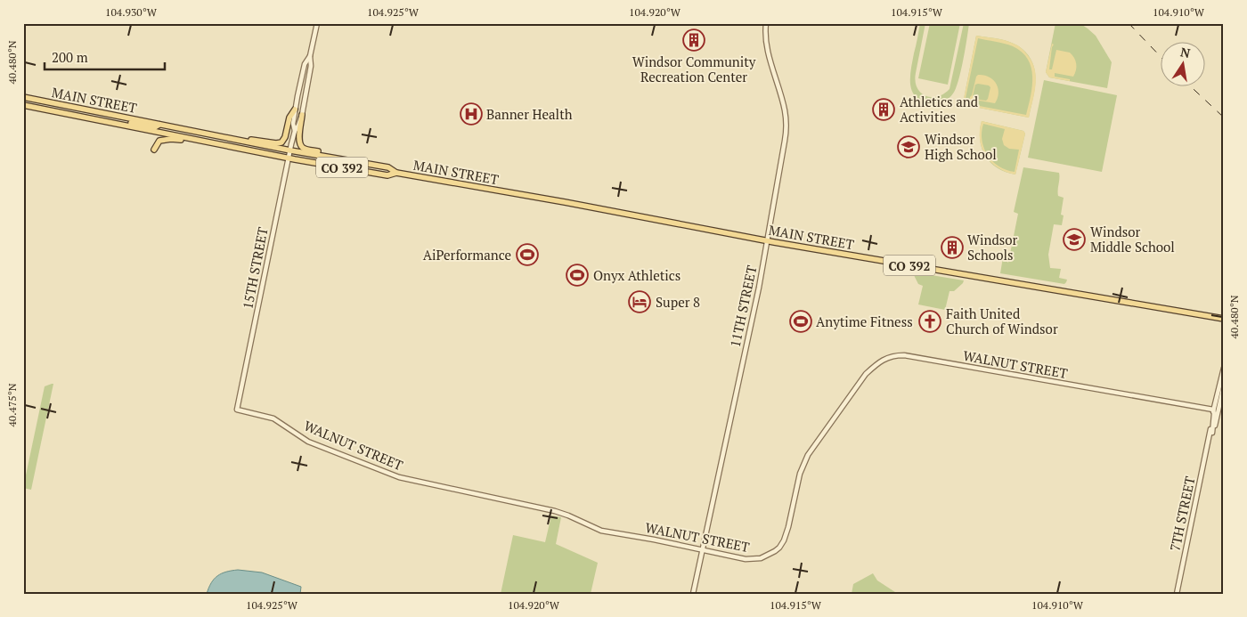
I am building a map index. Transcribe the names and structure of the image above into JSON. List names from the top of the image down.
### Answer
{
  "streets": {
    "main road": ["MAIN STREET", "CO 392"],
    "street": [
      "15TH STREET",
      "11TH STREET",
      "WALNUT STREET",
      "7TH STREET"
    ]
  },
  "crossings": [
    ["MAIN STREET", "15TH STREET"],
    ["MAIN STREET", "11TH STREET"],
    ["15TH STREET", "WALNUT STREET"],
    ["11TH STREET", "WALNUT STREET"],
    ["WALNUT STREET", "7TH STREET"]
  ],
  "places": {
    "building": ["Windsor Community Recreation Center", "Athletics and Activities", "Windsor Schools"],
    "hospital": ["Banner Health"],
    "school or university": ["Windsor High School", "Windsor Middle School"],
    "sports": ["AiPerformance", "Onyx Athletics", "Anytime Fitness"],
    "hotel": ["Super 8"],
    "church": ["Faith United Church of Windsor"]
  },
  "scale_bar": "200 m",
  "north": "top",
  "coordinates": [
    "104.930°W",
    "104.925°W",
    "104.920°W",
    "104.915°W",
    "104.910°W",
    "40.480°N",
    "40.475°N"
  ]
}
